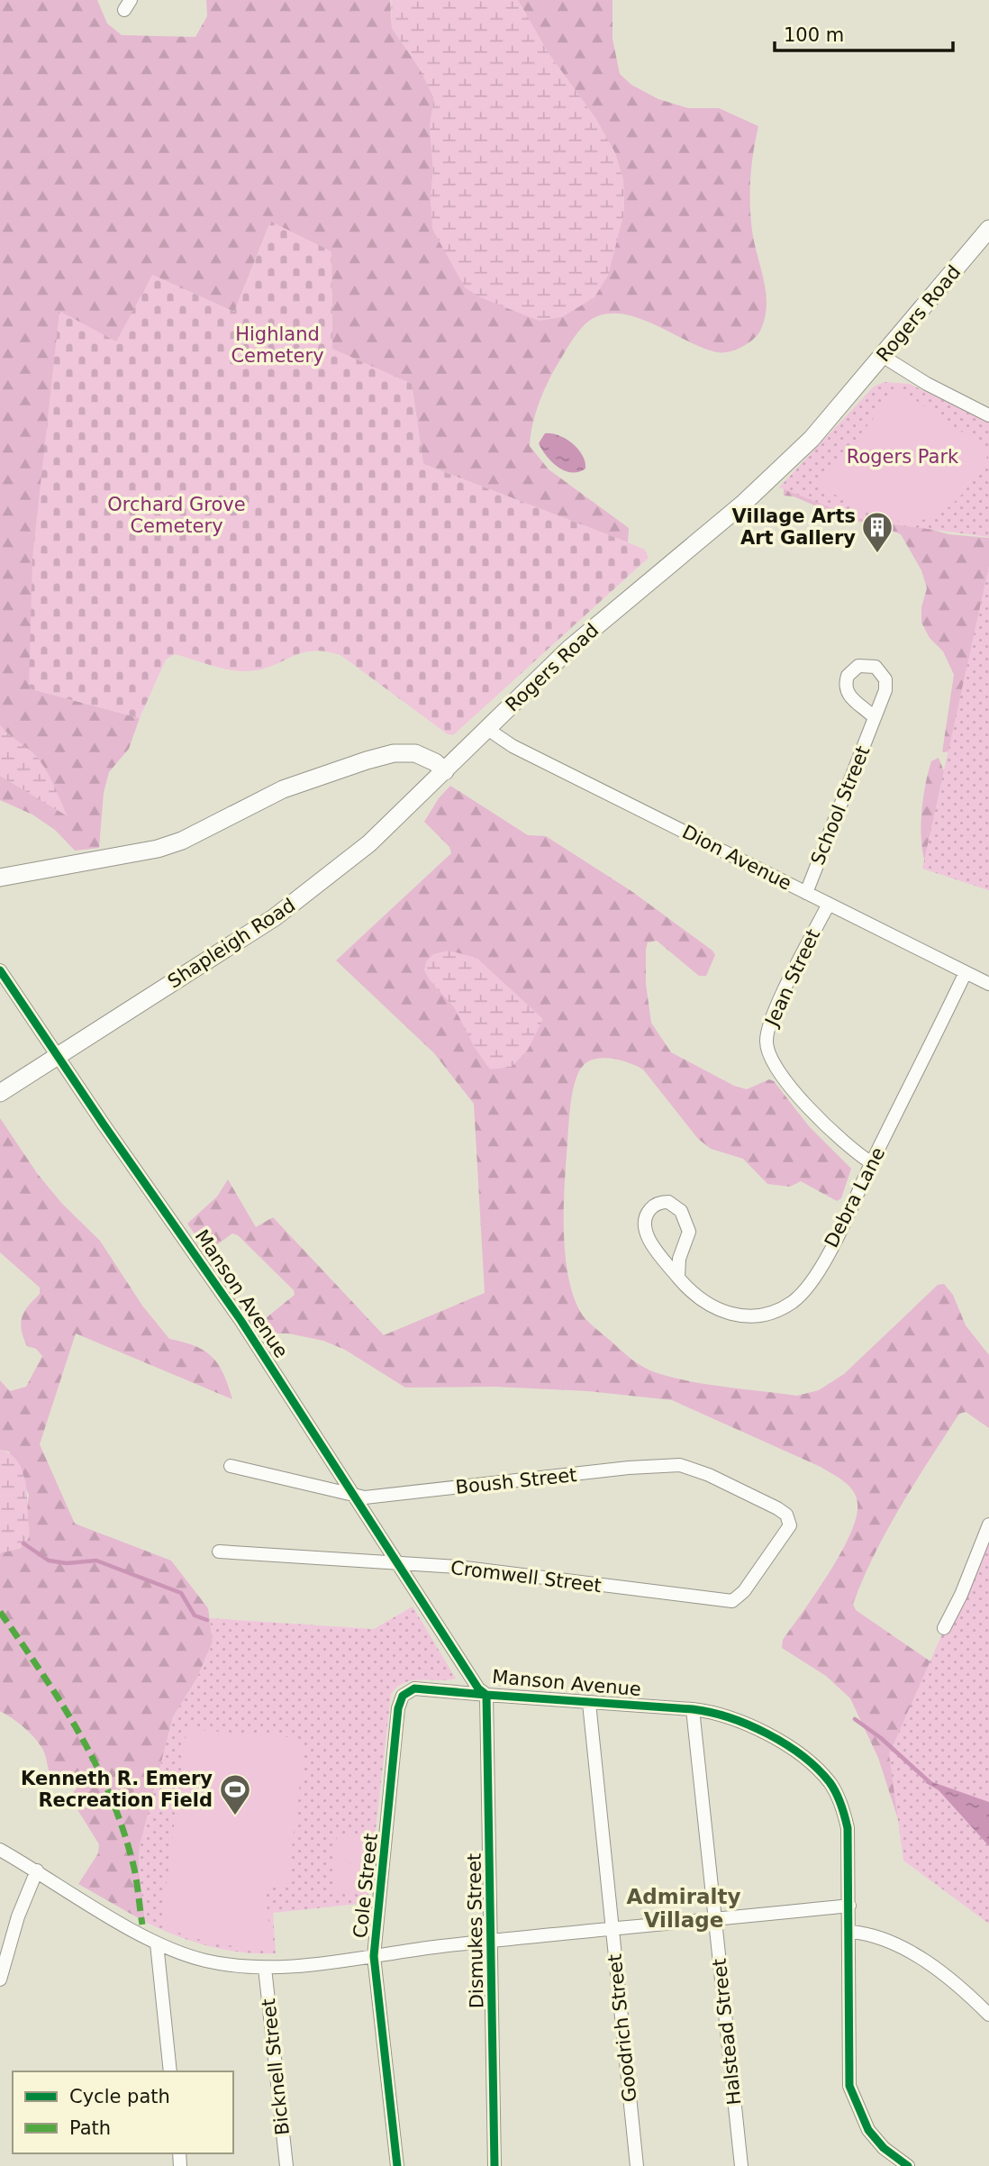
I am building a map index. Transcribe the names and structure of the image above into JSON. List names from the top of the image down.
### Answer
{
  "streets": {
    "main road": ["Rogers Road", "Shapleigh Road"],
    "street": [
      "School Street",
      "Dion Avenue",
      "Jean Street",
      "Debra Lane",
      "Manson Avenue",
      "Boush Street",
      "Cromwell Street",
      "Cole Street",
      "Dismukes Street",
      "Goodrich Street",
      "Halstead Street",
      "Bicknell Street"
    ]
  },
  "crossings": [
    ["Rogers Road", "Dion Avenue"],
    ["Rogers Road", "Shapleigh Road"],
    ["School Street", "Dion Avenue"],
    ["Dion Avenue", "Jean Street"],
    ["Dion Avenue", "Debra Lane"],
    ["Shapleigh Road", "Manson Avenue"],
    ["Jean Street", "Debra Lane"],
    ["Manson Avenue", "Boush Street"],
    ["Manson Avenue", "Cromwell Street"],
    ["Manson Avenue", "Cole Street"],
    ["Manson Avenue", "Dismukes Street"],
    ["Manson Avenue", "Goodrich Street"],
    ["Manson Avenue", "Halstead Street"],
    ["Boush Street", "Cromwell Street"],
    ["Cole Street", "Dismukes Street"]
  ],
  "districts": ["Admiralty Village"],
  "parks": ["Highland Cemetery", "Rogers Park", "Orchard Grove Cemetery"],
  "places": {
    "building": ["Village Arts Art Gallery"],
    "sports": ["Kenneth R. Emery Recreation Field"]
  },
  "legend": ["Cycle path", "Path"],
  "scale_bar": "100 m"
}
